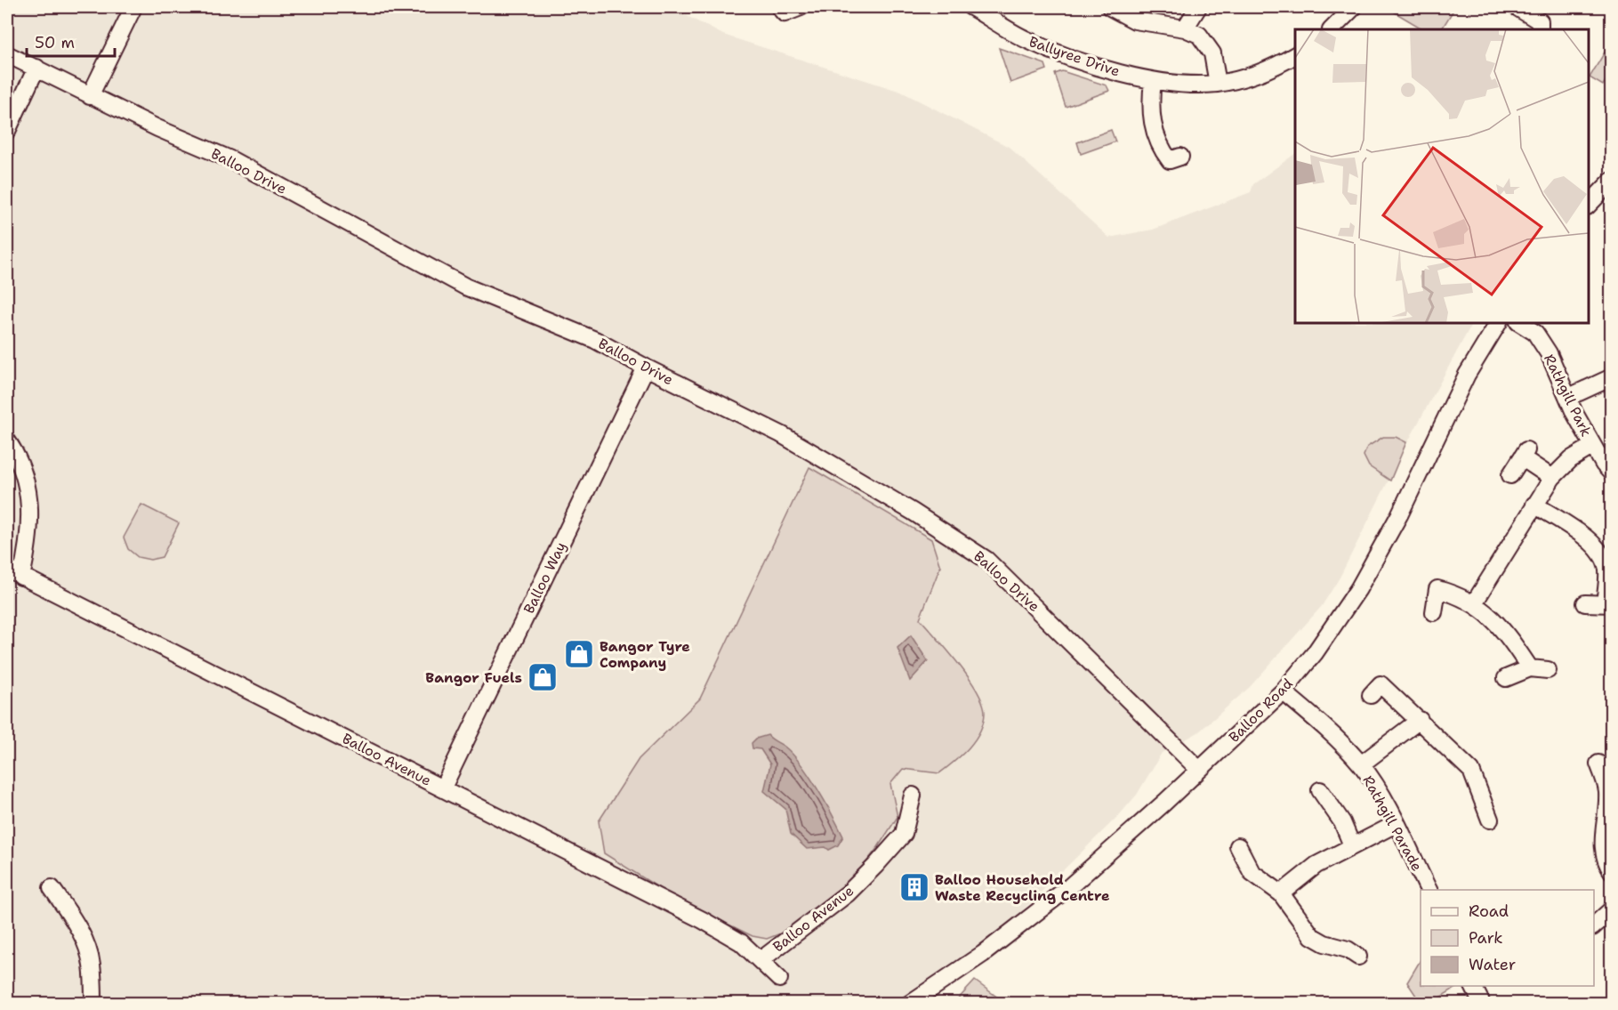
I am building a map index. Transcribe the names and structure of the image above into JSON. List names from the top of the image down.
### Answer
{
  "streets": {
    "street": [
      "Ballyree Drive",
      "Balloo Drive",
      "Rathgill Park",
      "Balloo Way",
      "Balloo Road",
      "Balloo Avenue",
      "Rathgill Parade"
    ]
  },
  "crossings": [
    ["Balloo Drive", "Balloo Way"],
    ["Balloo Drive", "Balloo Road"],
    ["Balloo Way", "Balloo Avenue"],
    ["Balloo Road", "Rathgill Parade"]
  ],
  "places": {
    "shop": ["Bangor Tyre Company", "Bangor Fuels"],
    "building": ["Balloo Household Waste Recycling Centre"]
  },
  "legend": ["Road", "Park", "Water"],
  "scale_bar": "50 m"
}
